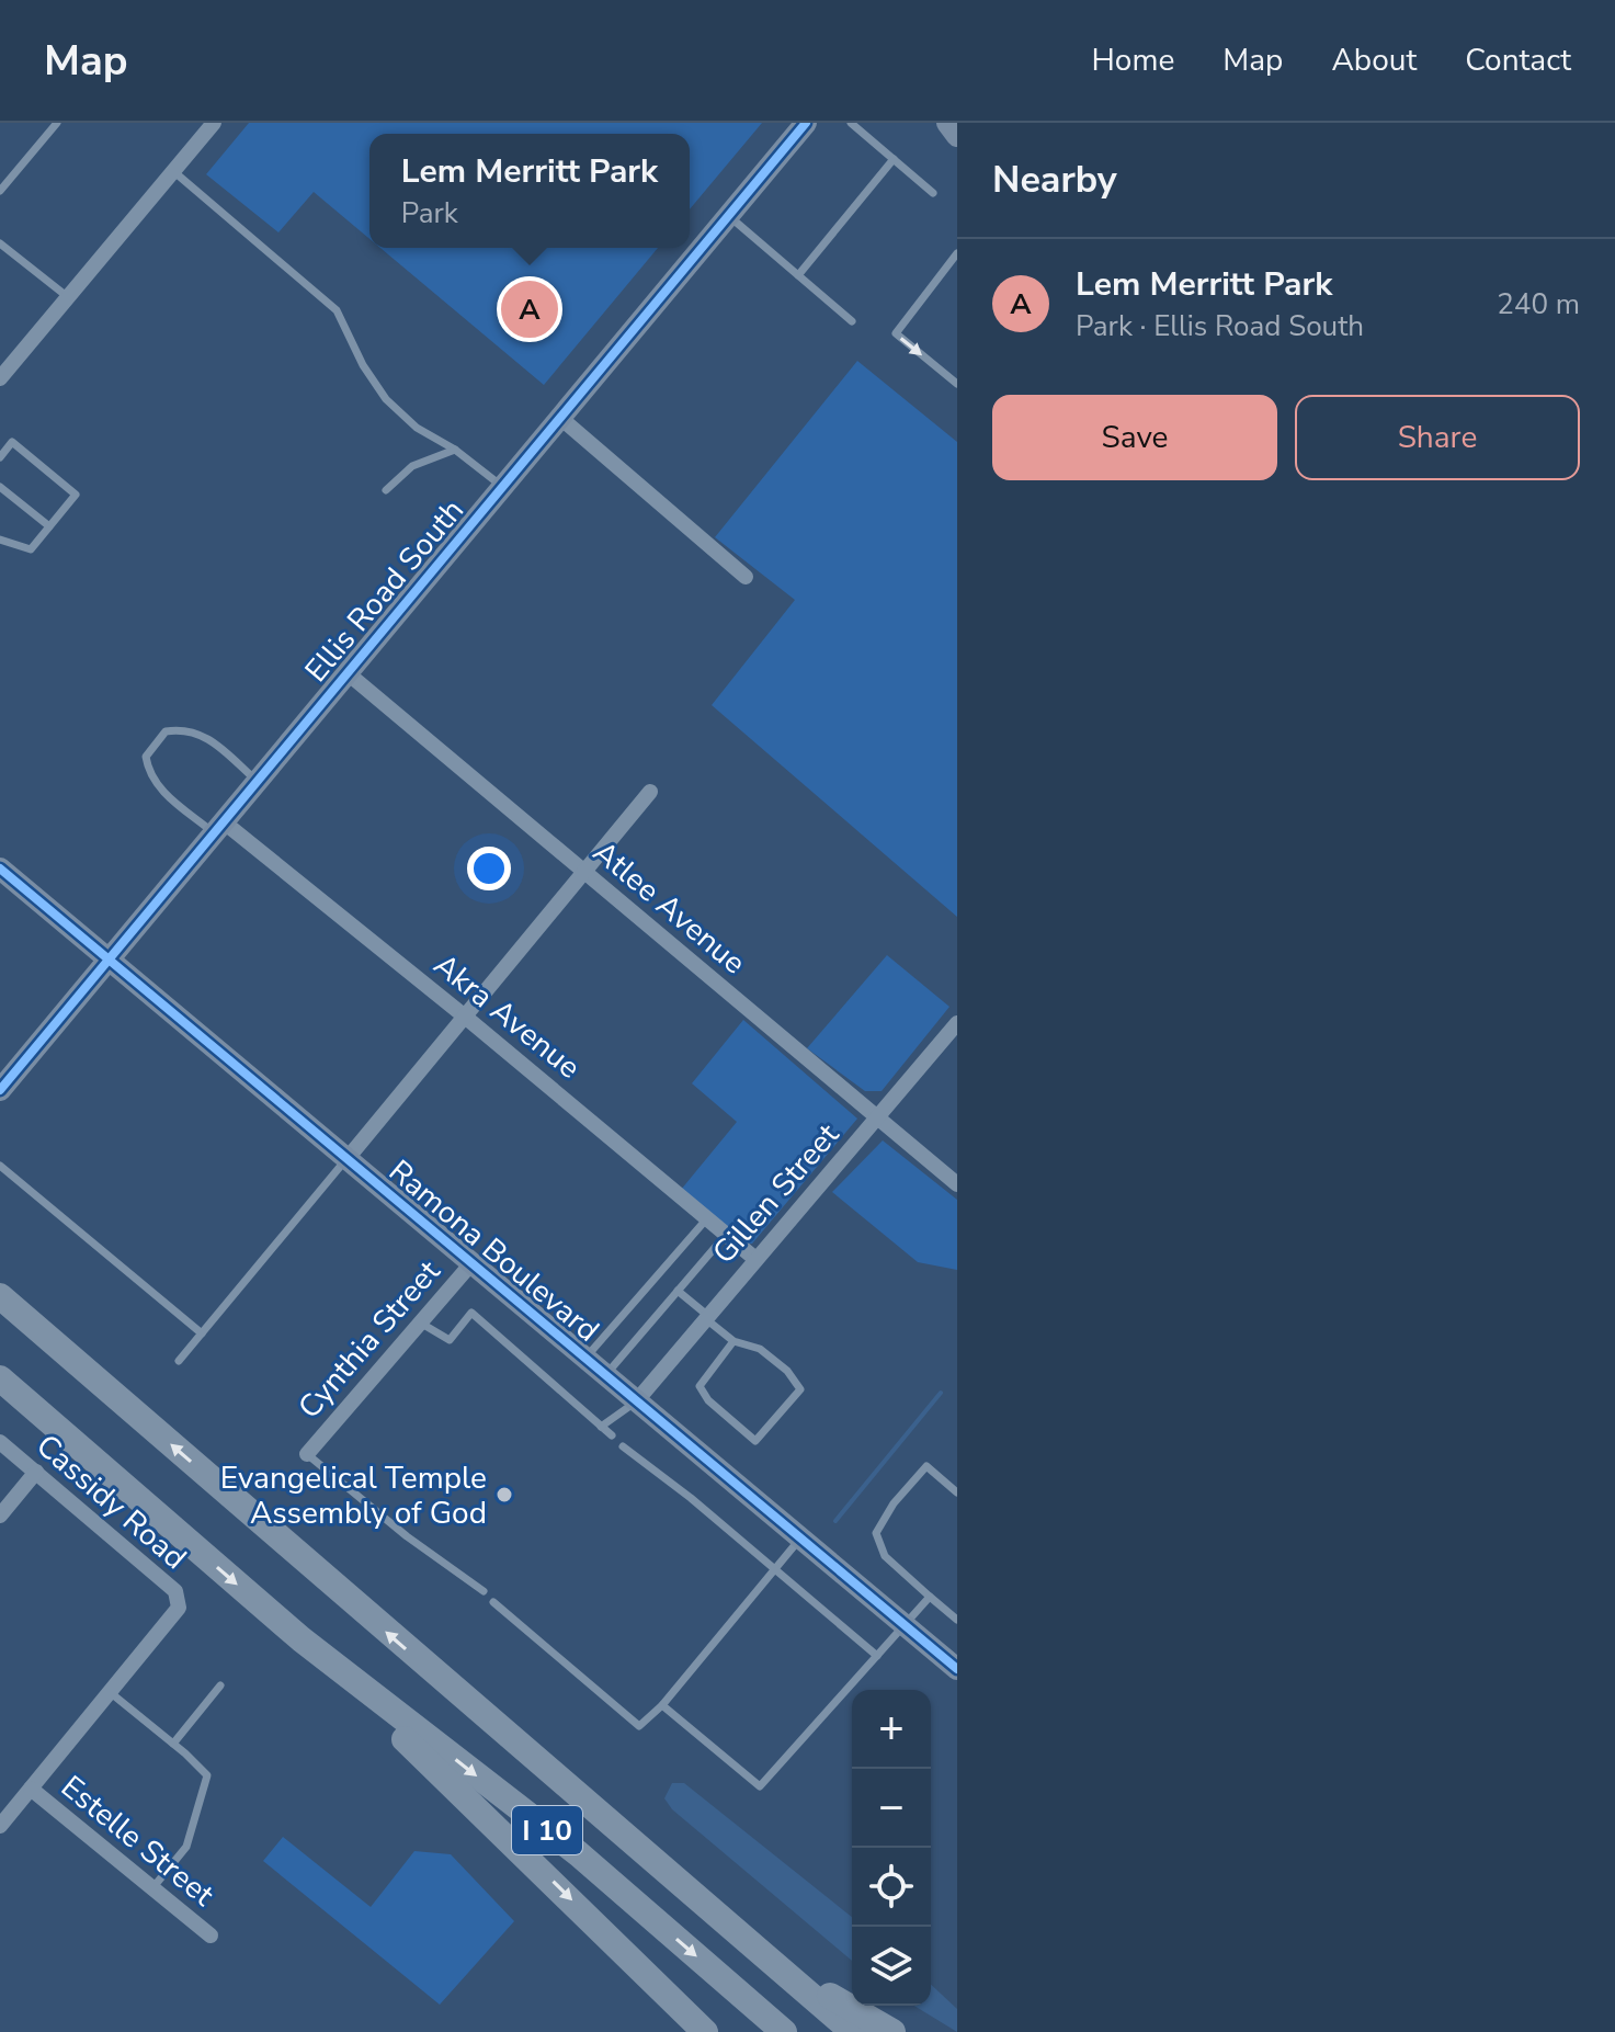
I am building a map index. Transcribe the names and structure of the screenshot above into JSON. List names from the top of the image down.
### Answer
{
  "streets": {
    "highway": ["I 10"],
    "street": [
      "Ellis Road South",
      "Atlee Avenue",
      "Akra Avenue",
      "Gillen Street",
      "Ramona Boulevard",
      "Cynthia Street",
      "Cassidy Road",
      "Estelle Street"
    ]
  },
  "crossings": [
    ["Ellis Road South", "Atlee Avenue"],
    ["Ellis Road South", "Akra Avenue"],
    ["Ellis Road South", "Ramona Boulevard"],
    ["Atlee Avenue", "Gillen Street"],
    ["Akra Avenue", "Gillen Street"],
    ["Gillen Street", "Ramona Boulevard"],
    ["Ramona Boulevard", "Cynthia Street"]
  ],
  "places": ["Evangelical Temple Assembly of God"],
  "page": {
    "header": "Map",
    "nav": [
      "Home",
      "Map",
      "About",
      "Contact"
    ],
    "heading": "Nearby",
    "popup": ["Lem Merritt Park", "Park"],
    "list": [
      {
        "mark": "A",
        "name": "Lem Merritt Park",
        "note": "Park · Ellis Road South",
        "value": "240 m"
      }
    ],
    "pins": "A",
    "buttons": ["Save", "Share"],
    "map_buttons": ["+", "−"]
  }
}
